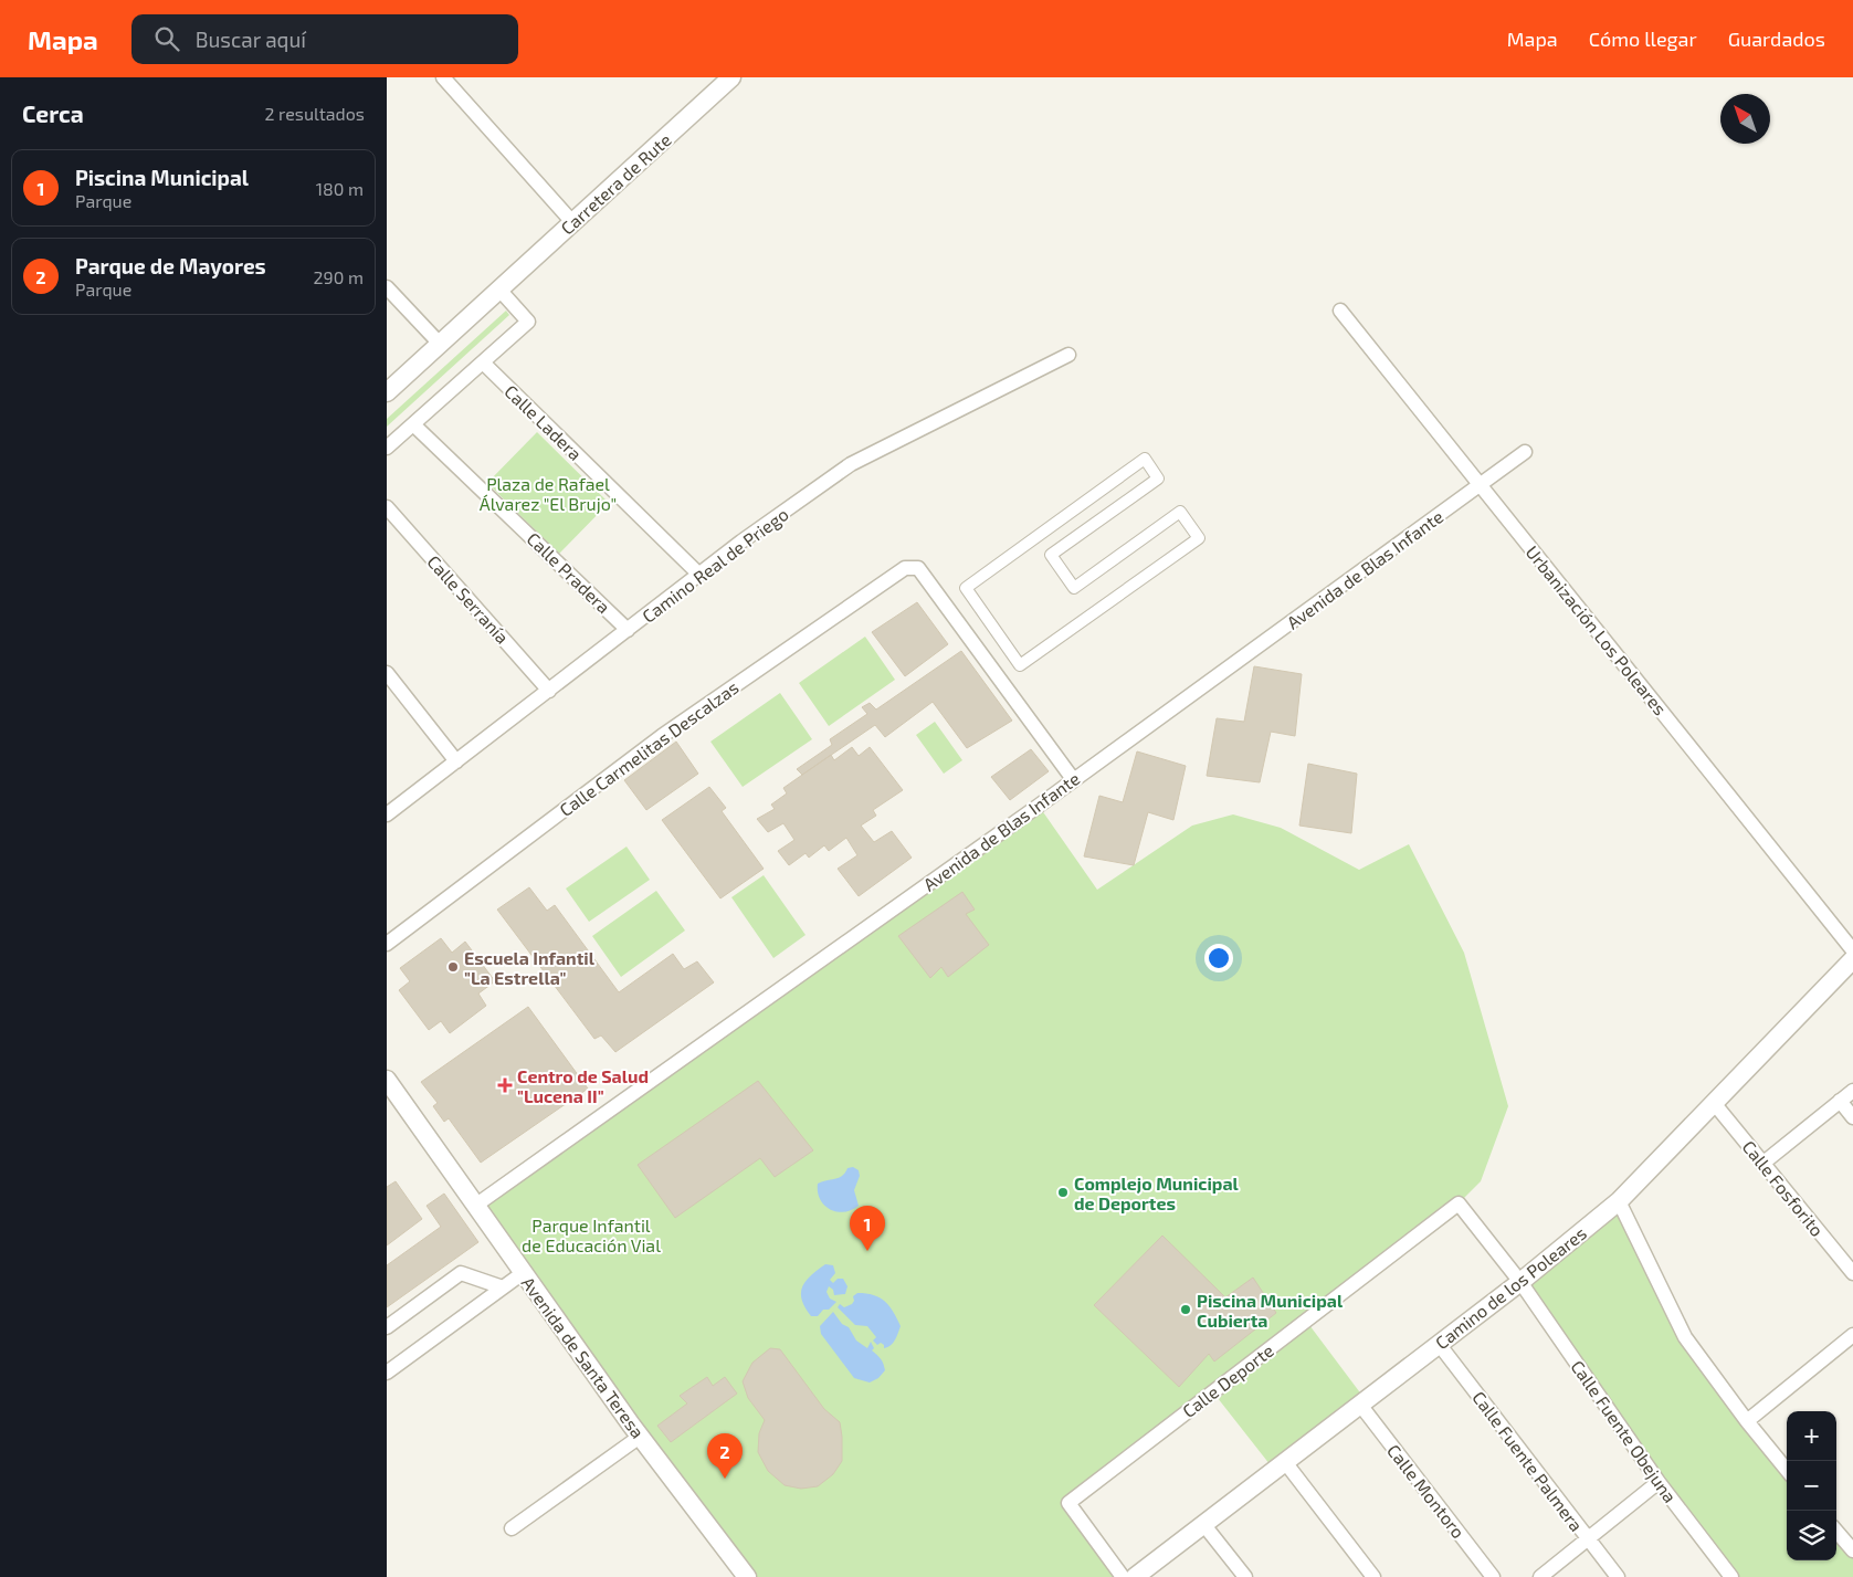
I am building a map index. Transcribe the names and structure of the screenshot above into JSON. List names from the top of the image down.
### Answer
{
  "streets": {
    "street": [
      "Carretera de Rute",
      "Calle Ladera",
      "Camino Real de Priego",
      "Avenida de Blas Infante",
      "Calle Pradera",
      "Calle Serranía",
      "Urbanización Los Poleares",
      "Calle Carmelitas Descalzas",
      "Calle Fosforito",
      "Camino de los Poleares",
      "Avenida de Santa Teresa",
      "Calle Deporte",
      "Calle Fuente Obejuna",
      "Calle Fuente Palmera",
      "Calle Montoro"
    ]
  },
  "crossings": [
    ["Calle Ladera", "Camino Real de Priego"],
    ["Camino Real de Priego", "Calle Pradera"],
    ["Camino Real de Priego", "Calle Serranía"],
    ["Avenida de Blas Infante", "Urbanización Los Poleares"],
    ["Avenida de Blas Infante", "Calle Carmelitas Descalzas"],
    ["Avenida de Blas Infante", "Avenida de Santa Teresa"],
    ["Calle Fosforito", "Camino de los Poleares"],
    ["Camino de los Poleares", "Calle Deporte"],
    ["Camino de los Poleares", "Calle Fuente Obejuna"],
    ["Camino de los Poleares", "Calle Fuente Palmera"],
    ["Camino de los Poleares", "Calle Montoro"],
    ["Calle Deporte", "Calle Fuente Obejuna"]
  ],
  "parks": ["Plaza de Rafael Álvarez \"El Brujo\"", "Parque Infantil de Educación Vial"],
  "places": {
    "other": ["Escuela Infantil \"La Estrella\"", "Complejo Municipal de Deportes", "Piscina Municipal Cubierta"],
    "health": ["Centro de Salud \"Lucena II\""]
  },
  "north": "top left",
  "page": {
    "header": "Mapa",
    "search": "Buscar aquí",
    "nav": ["Mapa", "Cómo llegar", "Guardados"],
    "heading": ["Cerca", "2 resultados"],
    "list": [
      {
        "mark": "1",
        "name": "Piscina Municipal",
        "note": "Parque",
        "value": "180 m"
      },
      {
        "mark": "2",
        "name": "Parque de Mayores",
        "note": "Parque",
        "value": "290 m"
      }
    ],
    "pins": ["1", "2"],
    "map_buttons": ["+", "−"]
  }
}
